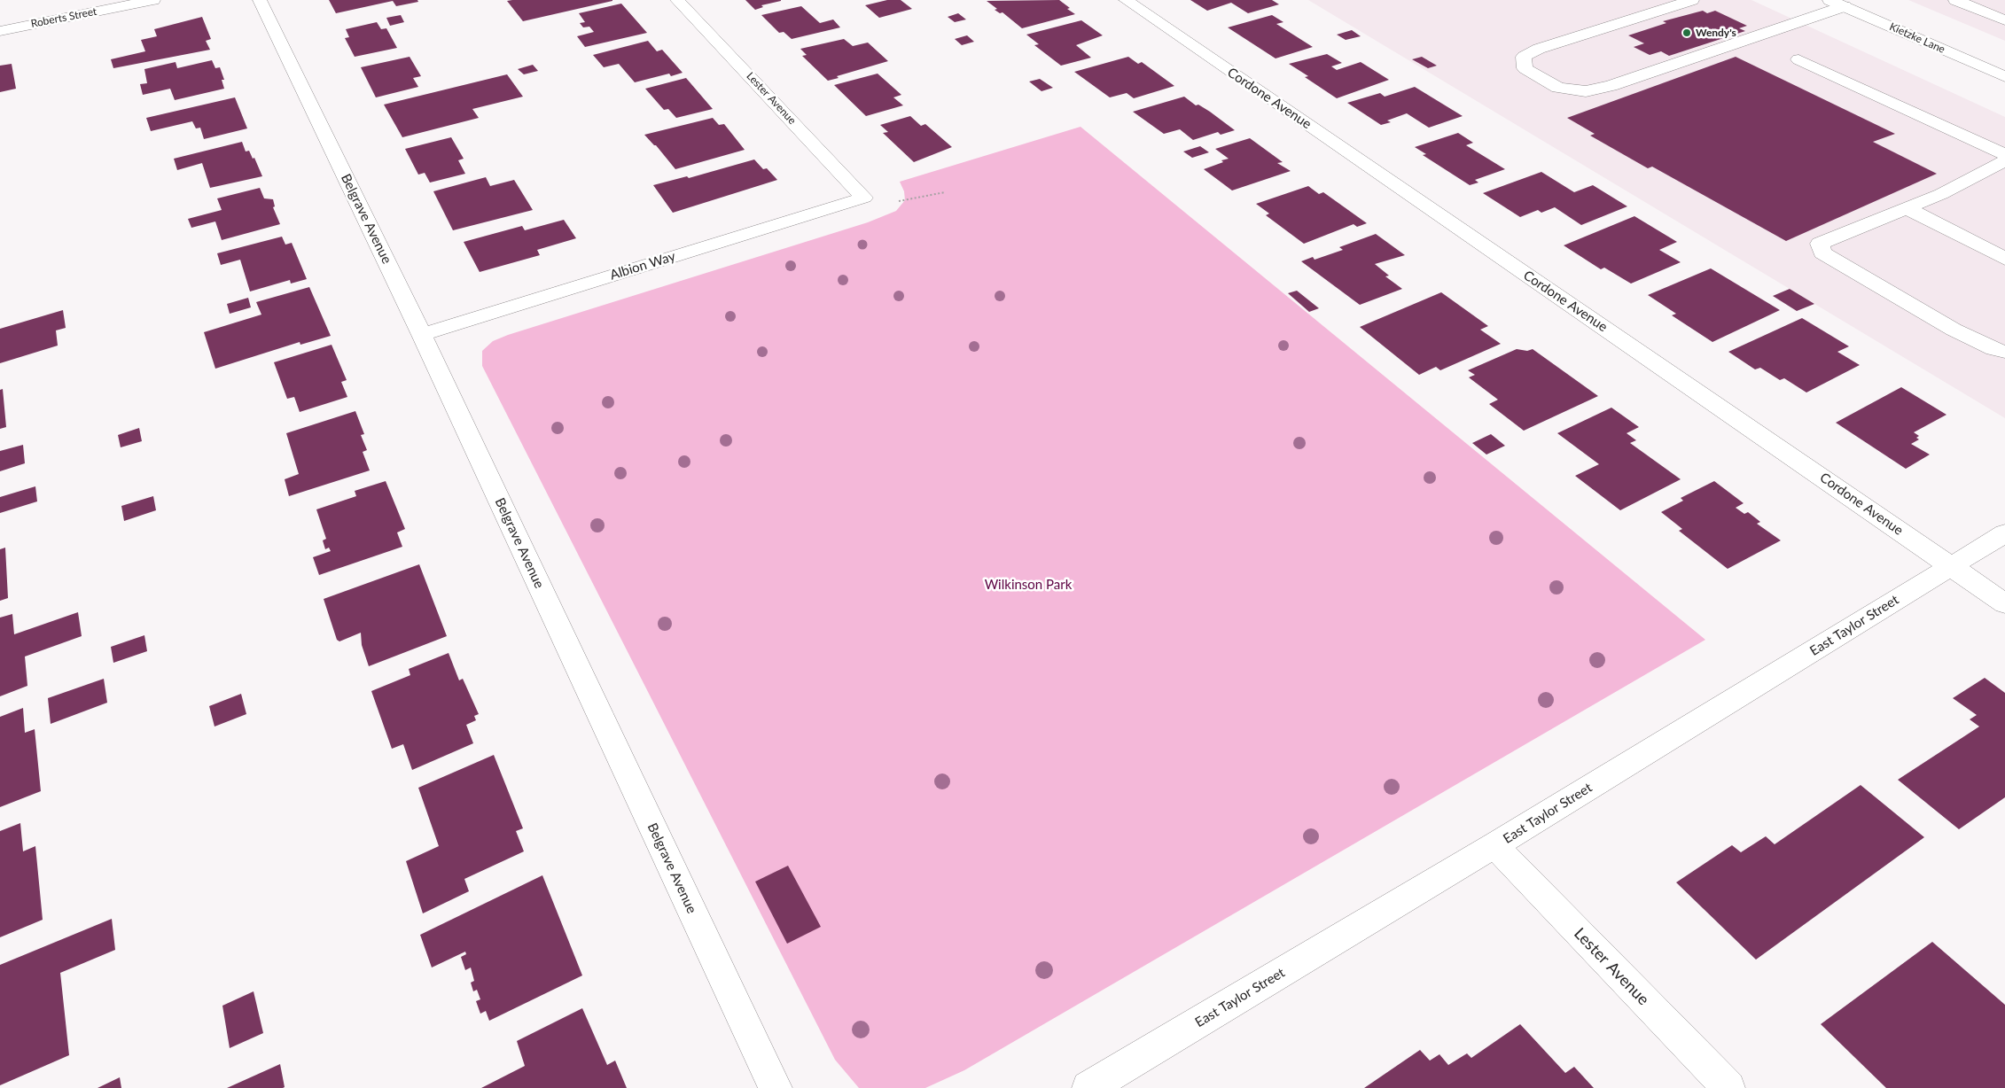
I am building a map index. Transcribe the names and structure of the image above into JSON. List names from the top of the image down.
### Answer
{
  "streets": {
    "street": [
      "Roberts Street",
      "Kietzke Lane",
      "Lester Avenue",
      "Cordone Avenue",
      "Belgrave Avenue",
      "Albion Way",
      "East Taylor Street"
    ]
  },
  "crossings": [
    ["Lester Avenue", "Albion Way"],
    ["Lester Avenue", "East Taylor Street"],
    ["Cordone Avenue", "East Taylor Street"],
    ["Belgrave Avenue", "Albion Way"]
  ],
  "parks": ["Wilkinson Park"],
  "places": ["Wendy's"]
}
